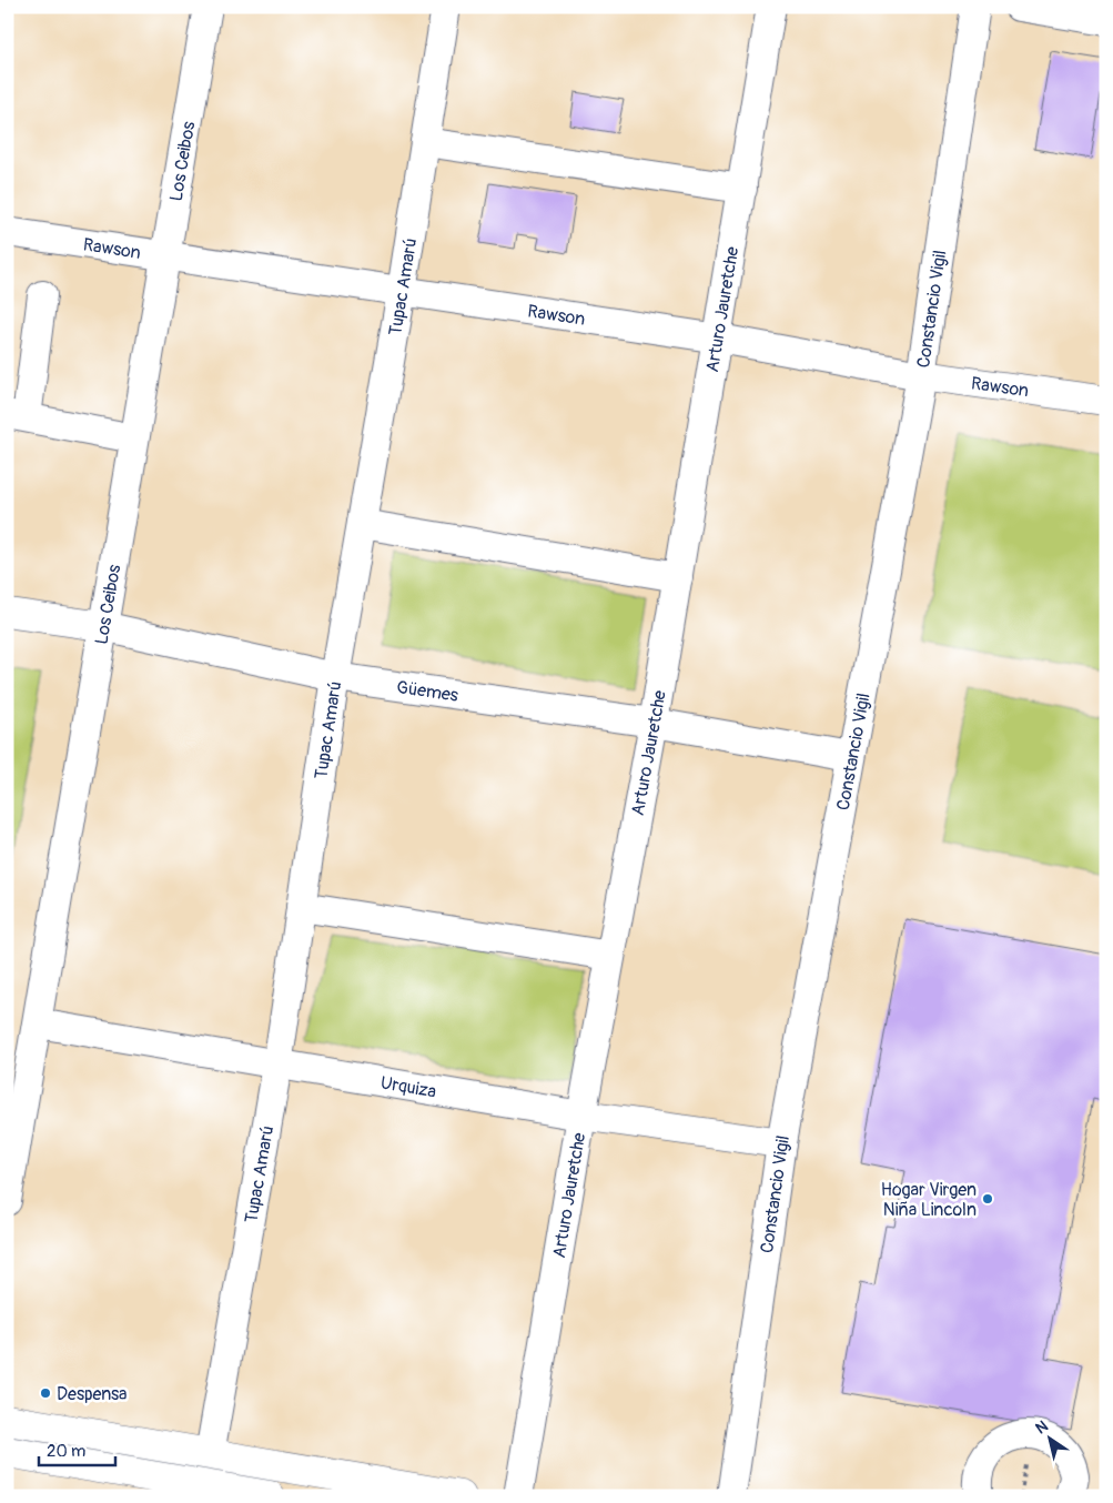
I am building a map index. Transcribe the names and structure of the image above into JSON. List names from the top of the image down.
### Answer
{
  "streets": {
    "street": [
      "Los Ceibos",
      "Rawson",
      "Tupac Amarú",
      "Arturo Jauretche",
      "Constancio Vigil",
      "Güemes",
      "Urquiza"
    ]
  },
  "crossings": [
    ["Los Ceibos", "Rawson"],
    ["Los Ceibos", "Güemes"],
    ["Los Ceibos", "Urquiza"],
    ["Rawson", "Tupac Amarú"],
    ["Rawson", "Arturo Jauretche"],
    ["Rawson", "Constancio Vigil"],
    ["Tupac Amarú", "Güemes"],
    ["Tupac Amarú", "Urquiza"],
    ["Arturo Jauretche", "Güemes"],
    ["Arturo Jauretche", "Urquiza"],
    ["Constancio Vigil", "Güemes"],
    ["Constancio Vigil", "Urquiza"]
  ],
  "places": ["Hogar Virgen Niña Lincoln", "Despensa"],
  "scale_bar": "20 m",
  "north": "top left"
}
